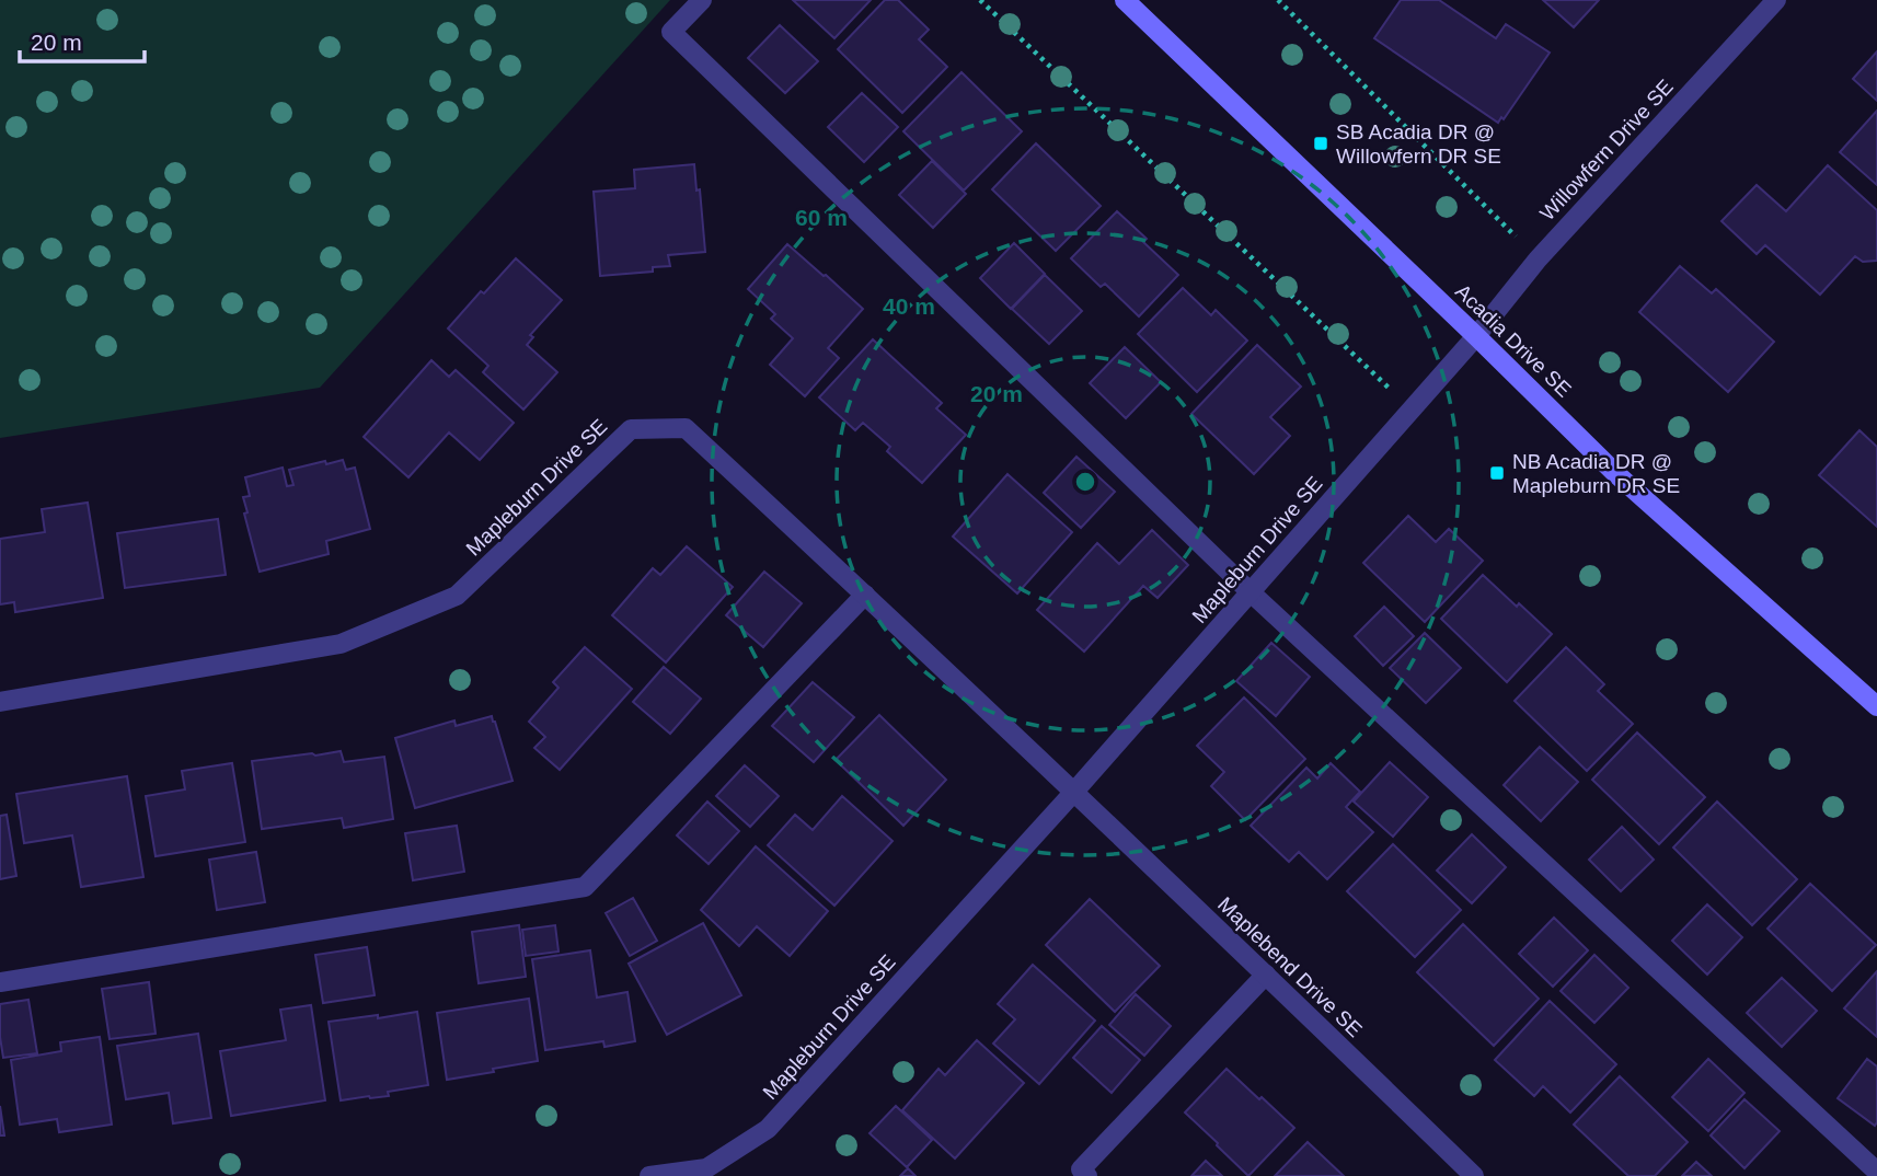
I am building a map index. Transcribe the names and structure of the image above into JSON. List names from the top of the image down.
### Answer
{
  "streets": {
    "street": [
      "Willowfern Drive SE",
      "Acadia Drive SE",
      "Mapleburn Drive SE",
      "Maplebend Drive SE"
    ]
  },
  "crossings": [
    ["Willowfern Drive SE", "Acadia Drive SE"],
    ["Willowfern Drive SE", "Mapleburn Drive SE"],
    ["Acadia Drive SE", "Mapleburn Drive SE"],
    ["Mapleburn Drive SE", "Maplebend Drive SE"]
  ],
  "places": {
    "transit": ["SB Acadia DR @ Willowfern DR SE", "NB Acadia DR @ Mapleburn DR SE"]
  },
  "scale_bar": "20 m",
  "rings": ["60 m", "40 m", "20 m"]
}
